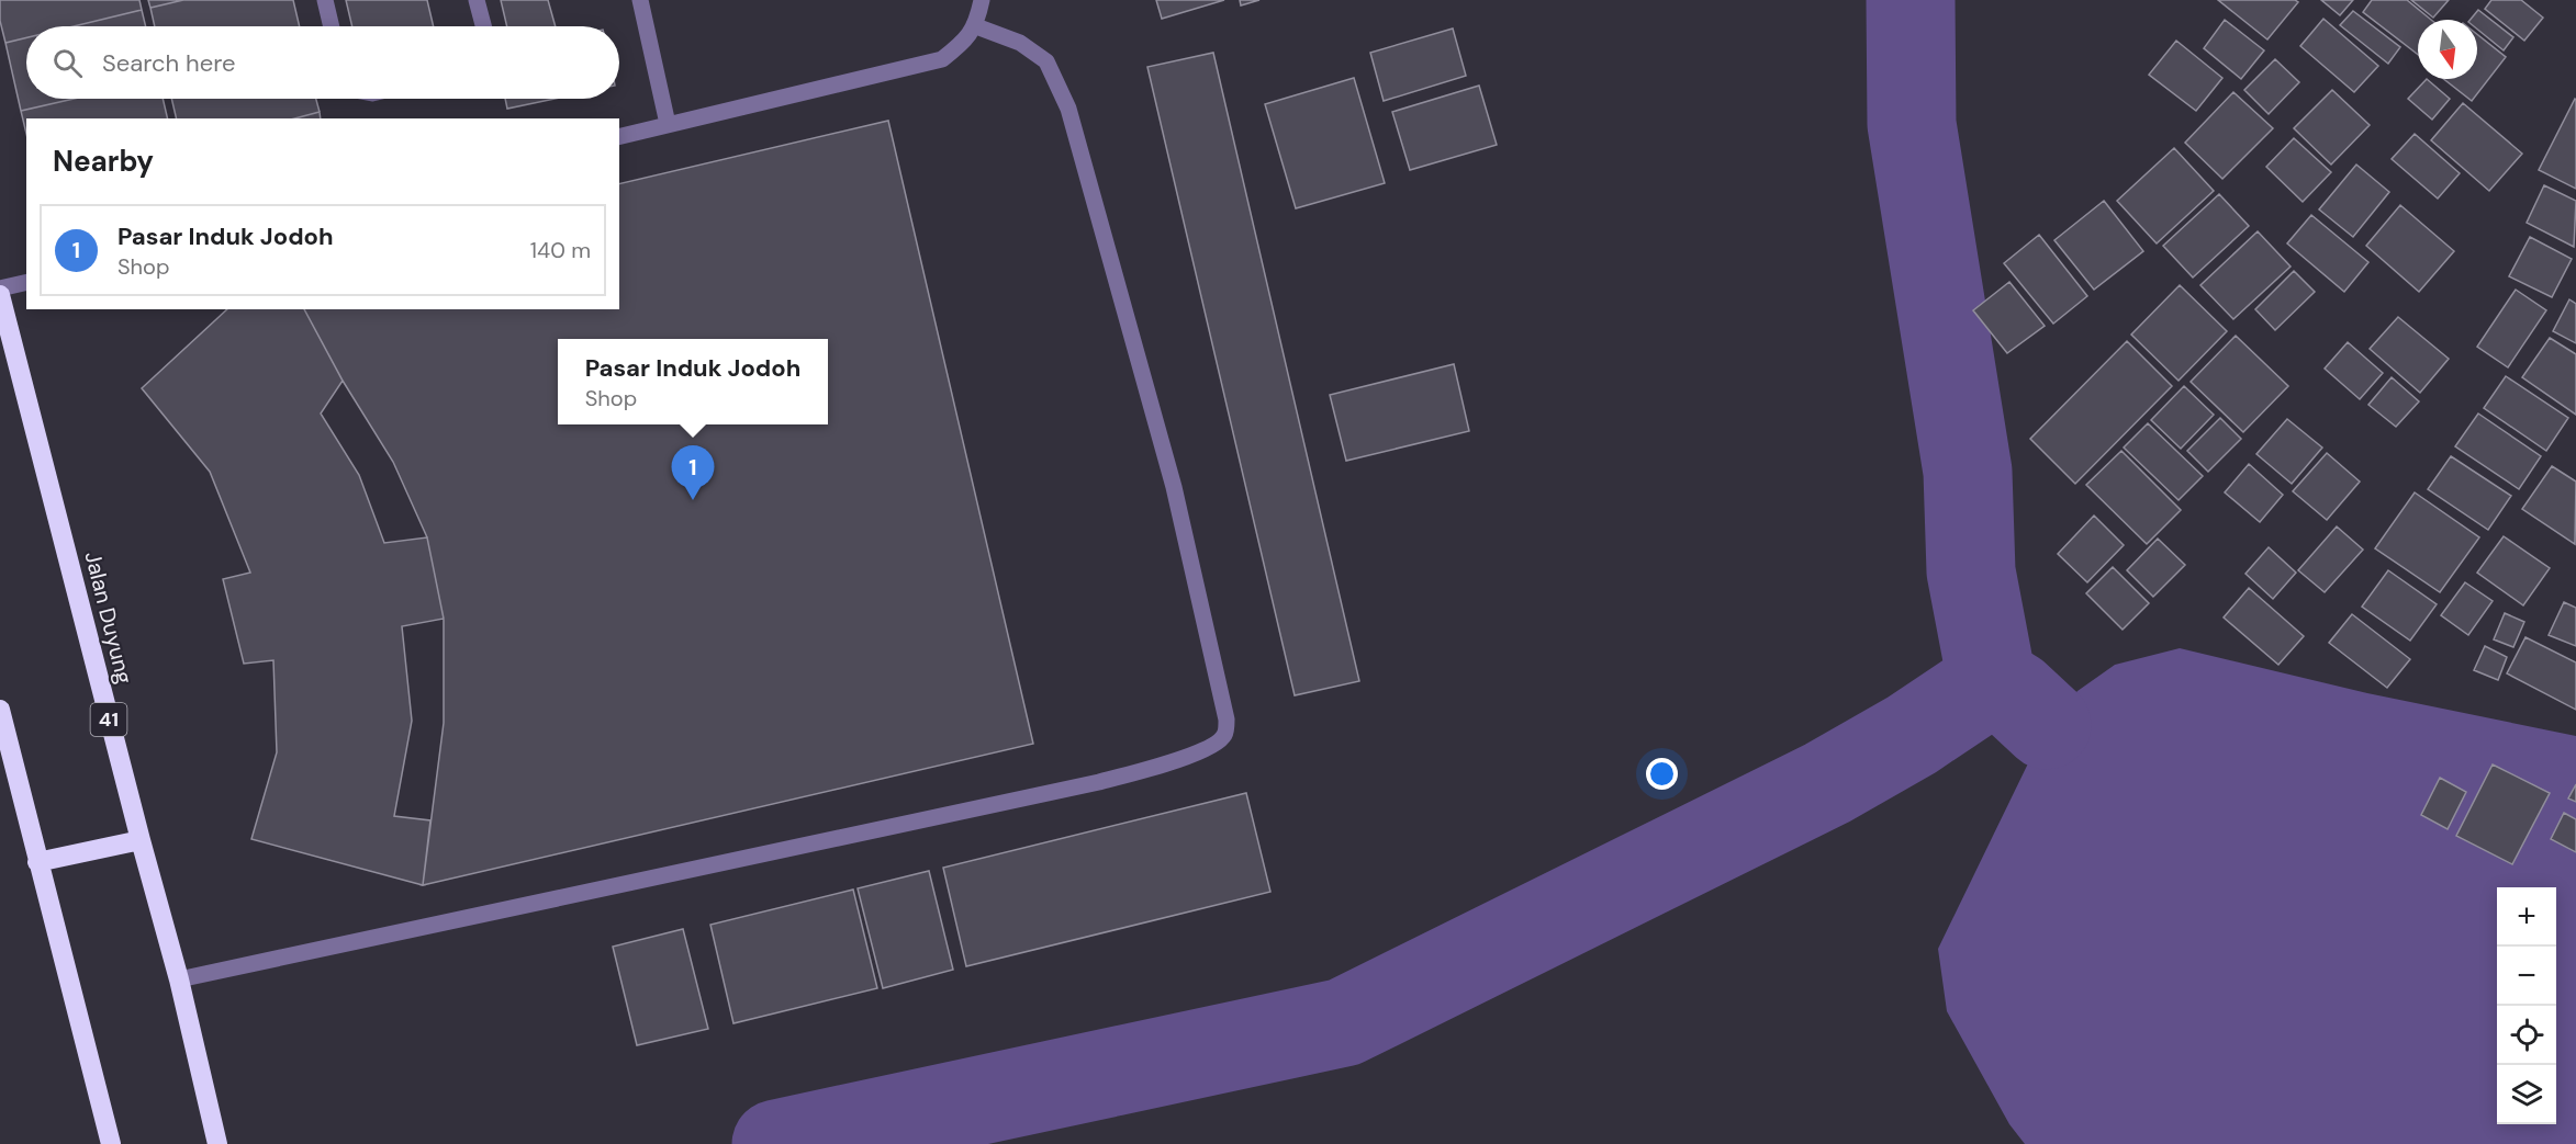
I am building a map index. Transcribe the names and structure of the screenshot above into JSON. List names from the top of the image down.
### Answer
{
  "streets": {
    "highway": ["Jalan Duyung", "41"]
  },
  "north": "bottom",
  "page": {
    "search": "Search here",
    "heading": "Nearby",
    "list": [
      {
        "mark": "1",
        "name": "Pasar Induk Jodoh",
        "note": "Shop",
        "value": "140 m"
      }
    ],
    "popup": ["Pasar Induk Jodoh", "Shop"],
    "pins": "1",
    "map_buttons": ["+", "−"]
  }
}
